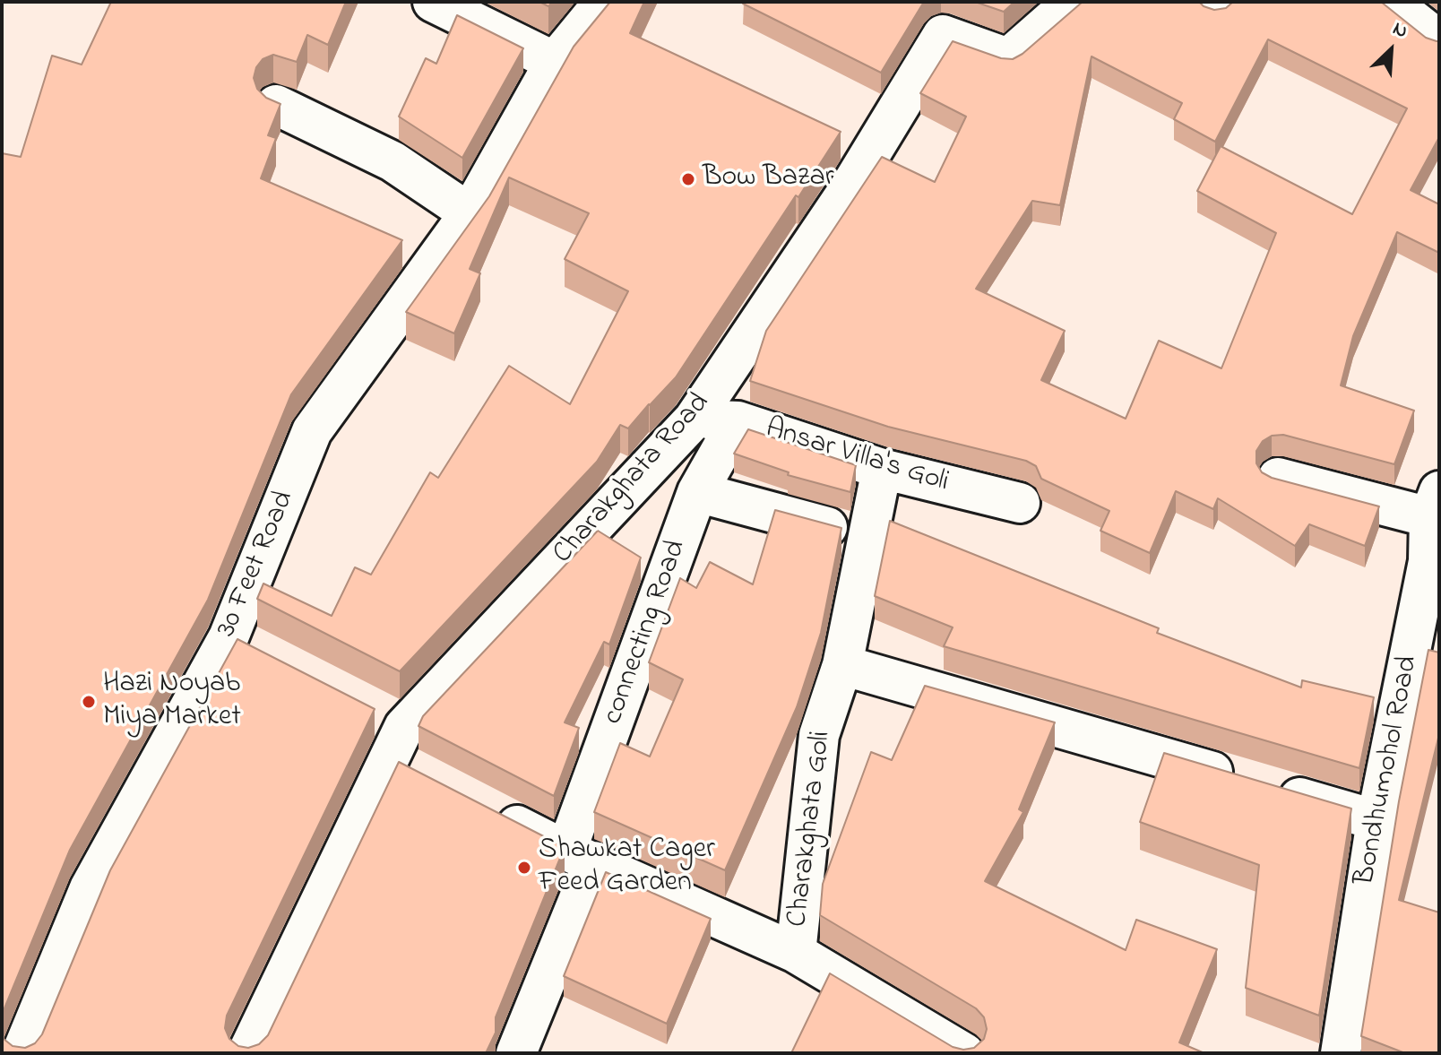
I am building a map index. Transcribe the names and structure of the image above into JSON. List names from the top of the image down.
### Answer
{
  "streets": {
    "street": [
      "Ansar Villa's Goli",
      "Charakghata Road",
      "30 Feet Road",
      "connecting Road",
      "Bondhumohol Road",
      "Charakghata Goli"
    ]
  },
  "crossings": [
    ["Ansar Villa's Goli", "Charakghata Road"],
    ["Ansar Villa's Goli", "connecting Road"],
    ["Ansar Villa's Goli", "Charakghata Goli"],
    ["connecting Road", "Charakghata Goli"]
  ],
  "places": ["Bow Bazar", "Hazi Noyab Miya Market", "Shawkat Cager Feed Garden"],
  "north": "top right"
}
